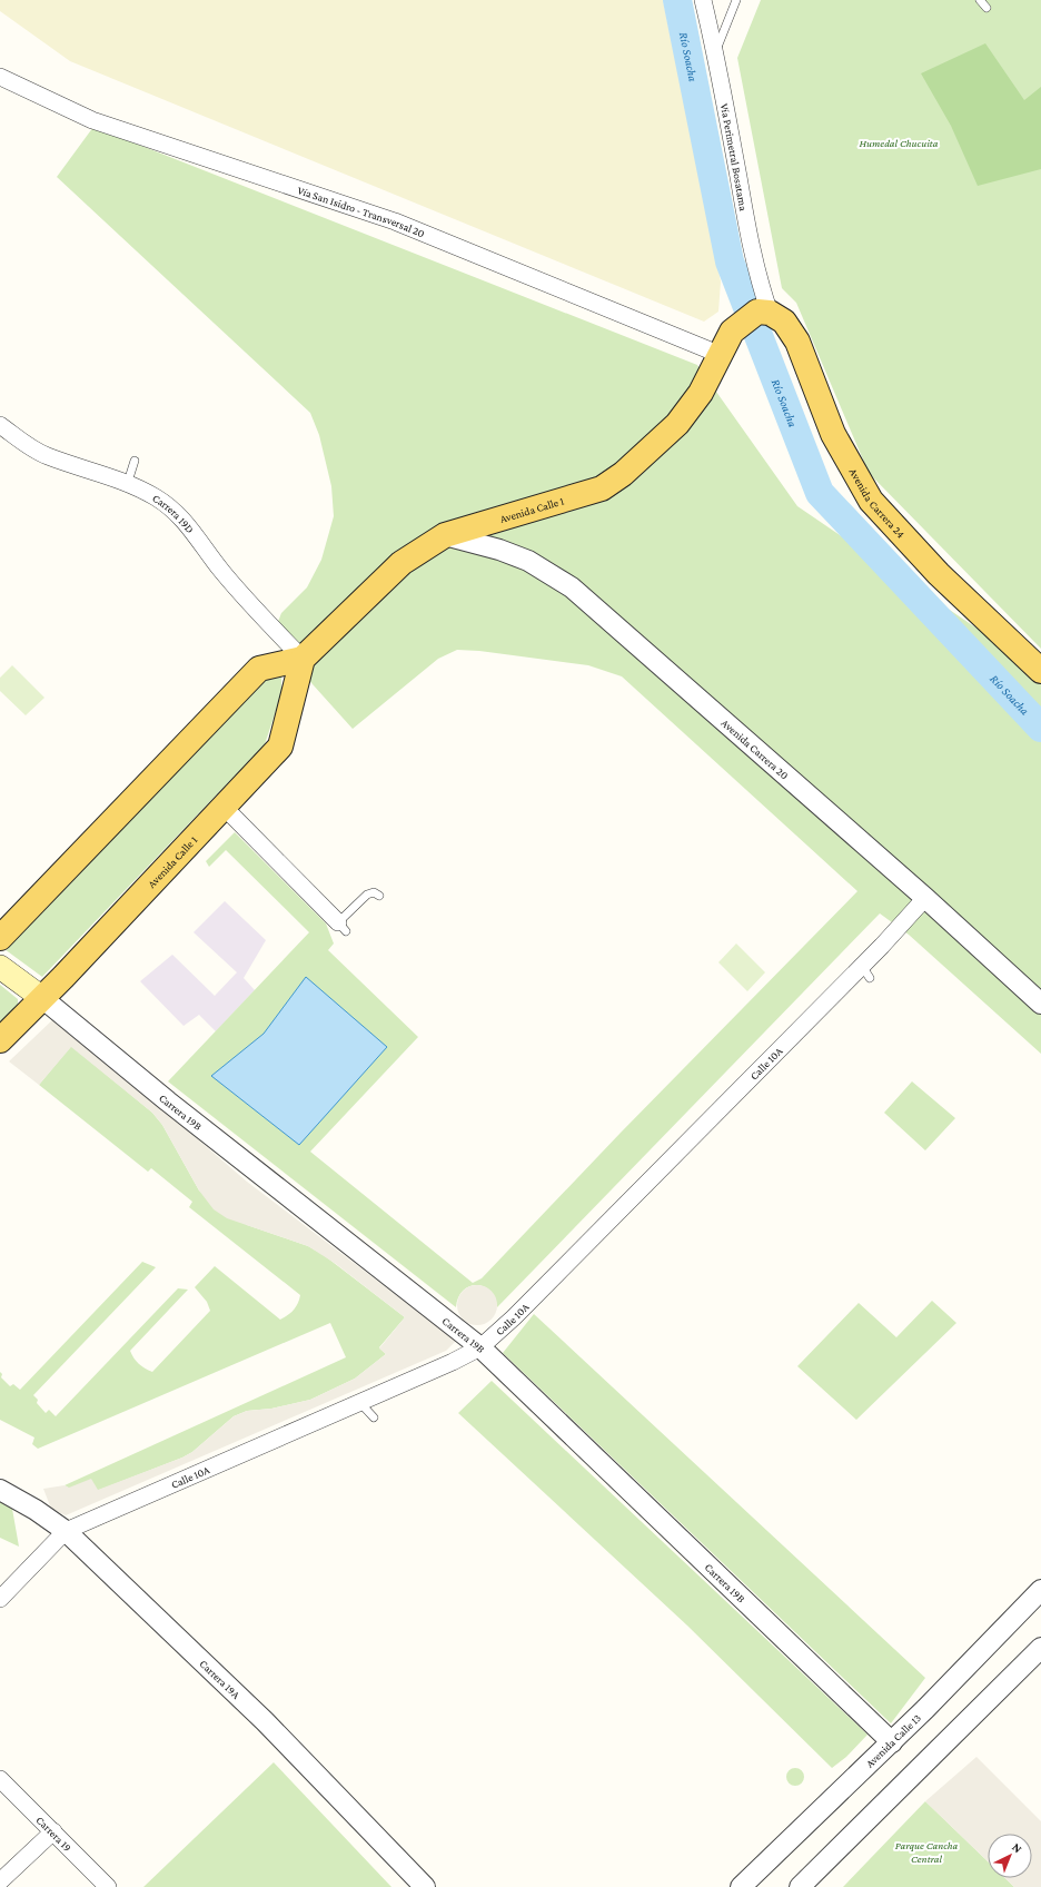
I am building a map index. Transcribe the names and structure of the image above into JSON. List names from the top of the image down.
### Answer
{
  "streets": {
    "main road": ["Avenida Carrera 24", "Avenida Calle 1", "Carrera 19B"],
    "street": [
      "Vía Perimetral Bosatama",
      "Vía San Isidro - Transversal 20",
      "Carrera 19D",
      "Avenida Carrera 20",
      "Calle 10A",
      "Carrera 19A",
      "Avenida Calle 13",
      "Carrera 19"
    ]
  },
  "crossings": [
    ["Vía Perimetral Bosatama", "Avenida Carrera 24"],
    ["Vía Perimetral Bosatama", "Avenida Calle 1"],
    ["Vía San Isidro - Transversal 20", "Avenida Calle 1"],
    ["Avenida Carrera 24", "Avenida Calle 1"],
    ["Avenida Calle 1", "Carrera 19D"],
    ["Avenida Calle 1", "Avenida Carrera 20"],
    ["Avenida Calle 1", "Carrera 19B"],
    ["Avenida Carrera 20", "Calle 10A"],
    ["Calle 10A", "Carrera 19B"],
    ["Calle 10A", "Carrera 19A"],
    ["Carrera 19B", "Avenida Calle 13"]
  ],
  "water": ["Río Soacha"],
  "parks": ["Humedal Chucuita", "Parque Cancha Central"],
  "north": "top right"
}
